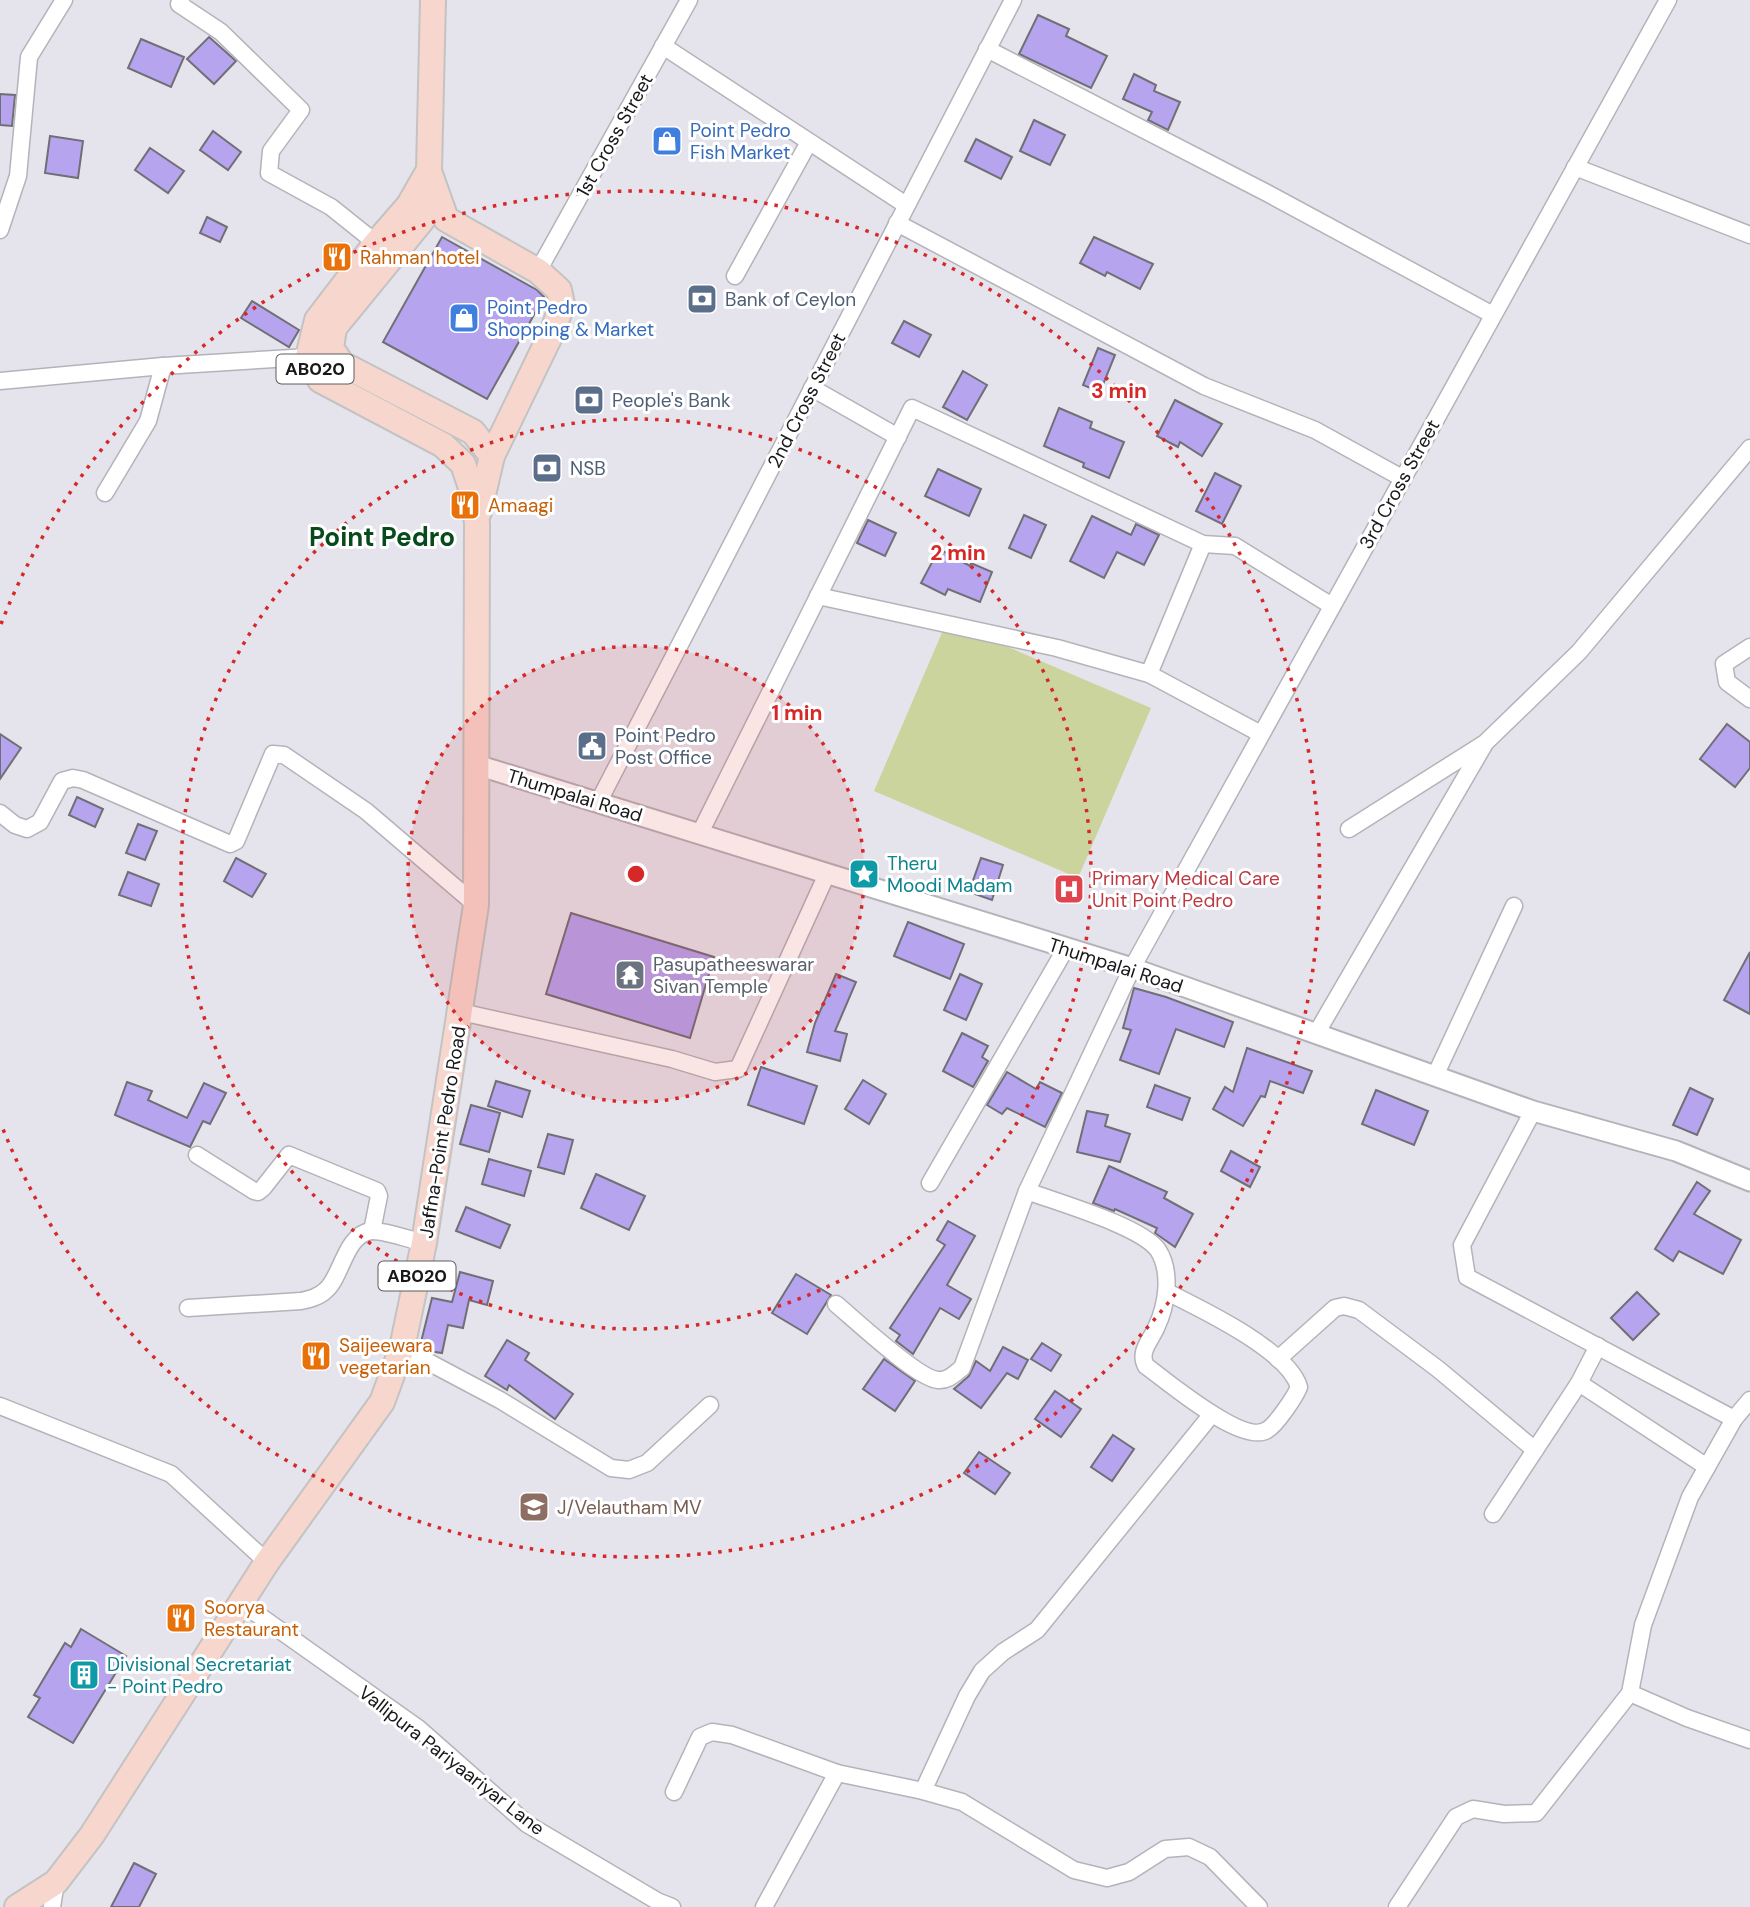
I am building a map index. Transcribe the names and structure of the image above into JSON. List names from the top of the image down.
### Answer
{
  "streets": {
    "main road": ["AB020", "Jaffna-Point Pedro Road"],
    "street": [
      "1st Cross Street",
      "2nd Cross Street",
      "3rd Cross Street",
      "Thumpalai Road",
      "Vallipura Pariyaariyar Lane"
    ]
  },
  "crossings": [
    ["1st Cross Street", "Jaffna-Point Pedro Road"],
    ["2nd Cross Street", "Thumpalai Road"],
    ["3rd Cross Street", "Thumpalai Road"],
    ["Thumpalai Road", "Jaffna-Point Pedro Road"],
    ["Jaffna-Point Pedro Road", "Vallipura Pariyaariyar Lane"]
  ],
  "districts": ["Point Pedro"],
  "places": {
    "shop": ["Point Pedro Fish Market", "Point Pedro Shopping & Market"],
    "restaurant": [
      "Rahman hotel",
      "Amaagi",
      "Saijeewara vegetarian",
      "Soorya Restaurant"
    ],
    "bank": ["Bank of Ceylon", "People's Bank", "NSB"],
    "public building": ["Point Pedro Post Office"],
    "place": ["Theru Moodi Madam"],
    "hospital": ["Primary Medical Care Unit Point Pedro"],
    "temple": ["Pasupatheeswarar Sivan Temple"],
    "school or university": ["J/Velautham MV"],
    "building": ["Divisional Secretariat - Point Pedro"]
  },
  "rings": ["3 min", "2 min", "1 min"]
}
